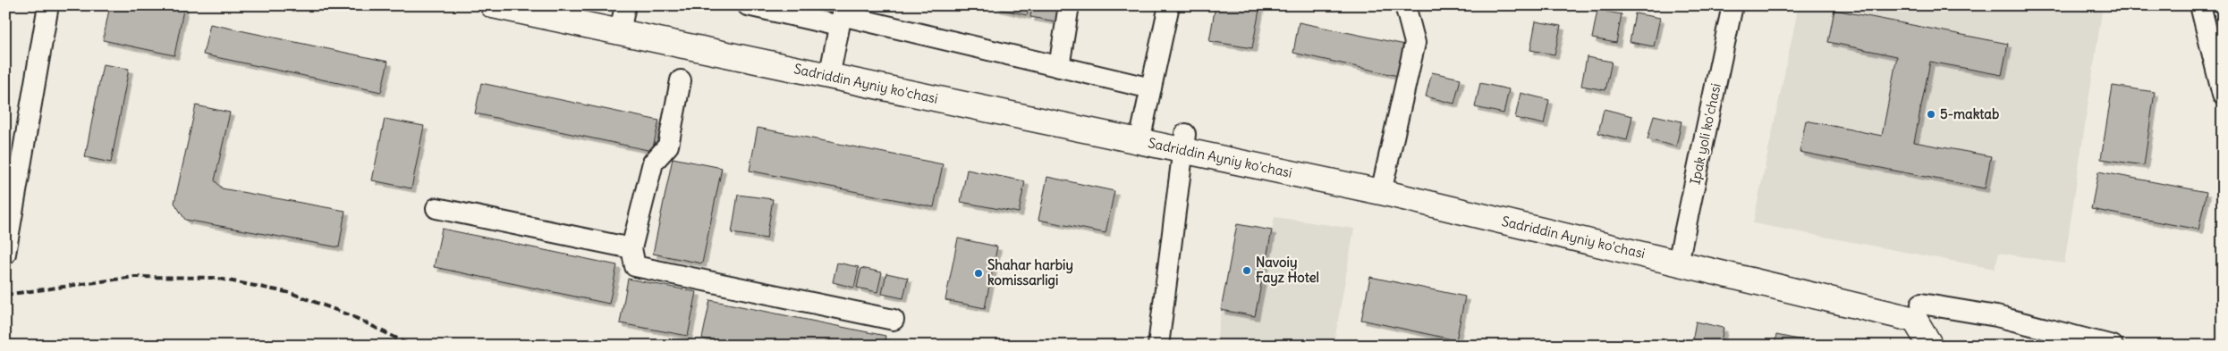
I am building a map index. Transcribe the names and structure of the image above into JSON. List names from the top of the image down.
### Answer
{
  "streets": {
    "main road": ["Sadriddin Ayniy ko'chasi"],
    "street": ["Ipak yoli ko'chasi"]
  },
  "crossings": [
    ["Sadriddin Ayniy ko'chasi", "Ipak yoli ko'chasi"]
  ],
  "places": ["5-maktab", "Navoiy Fayz Hotel", "Shahar harbiy komissarligi"]
}
